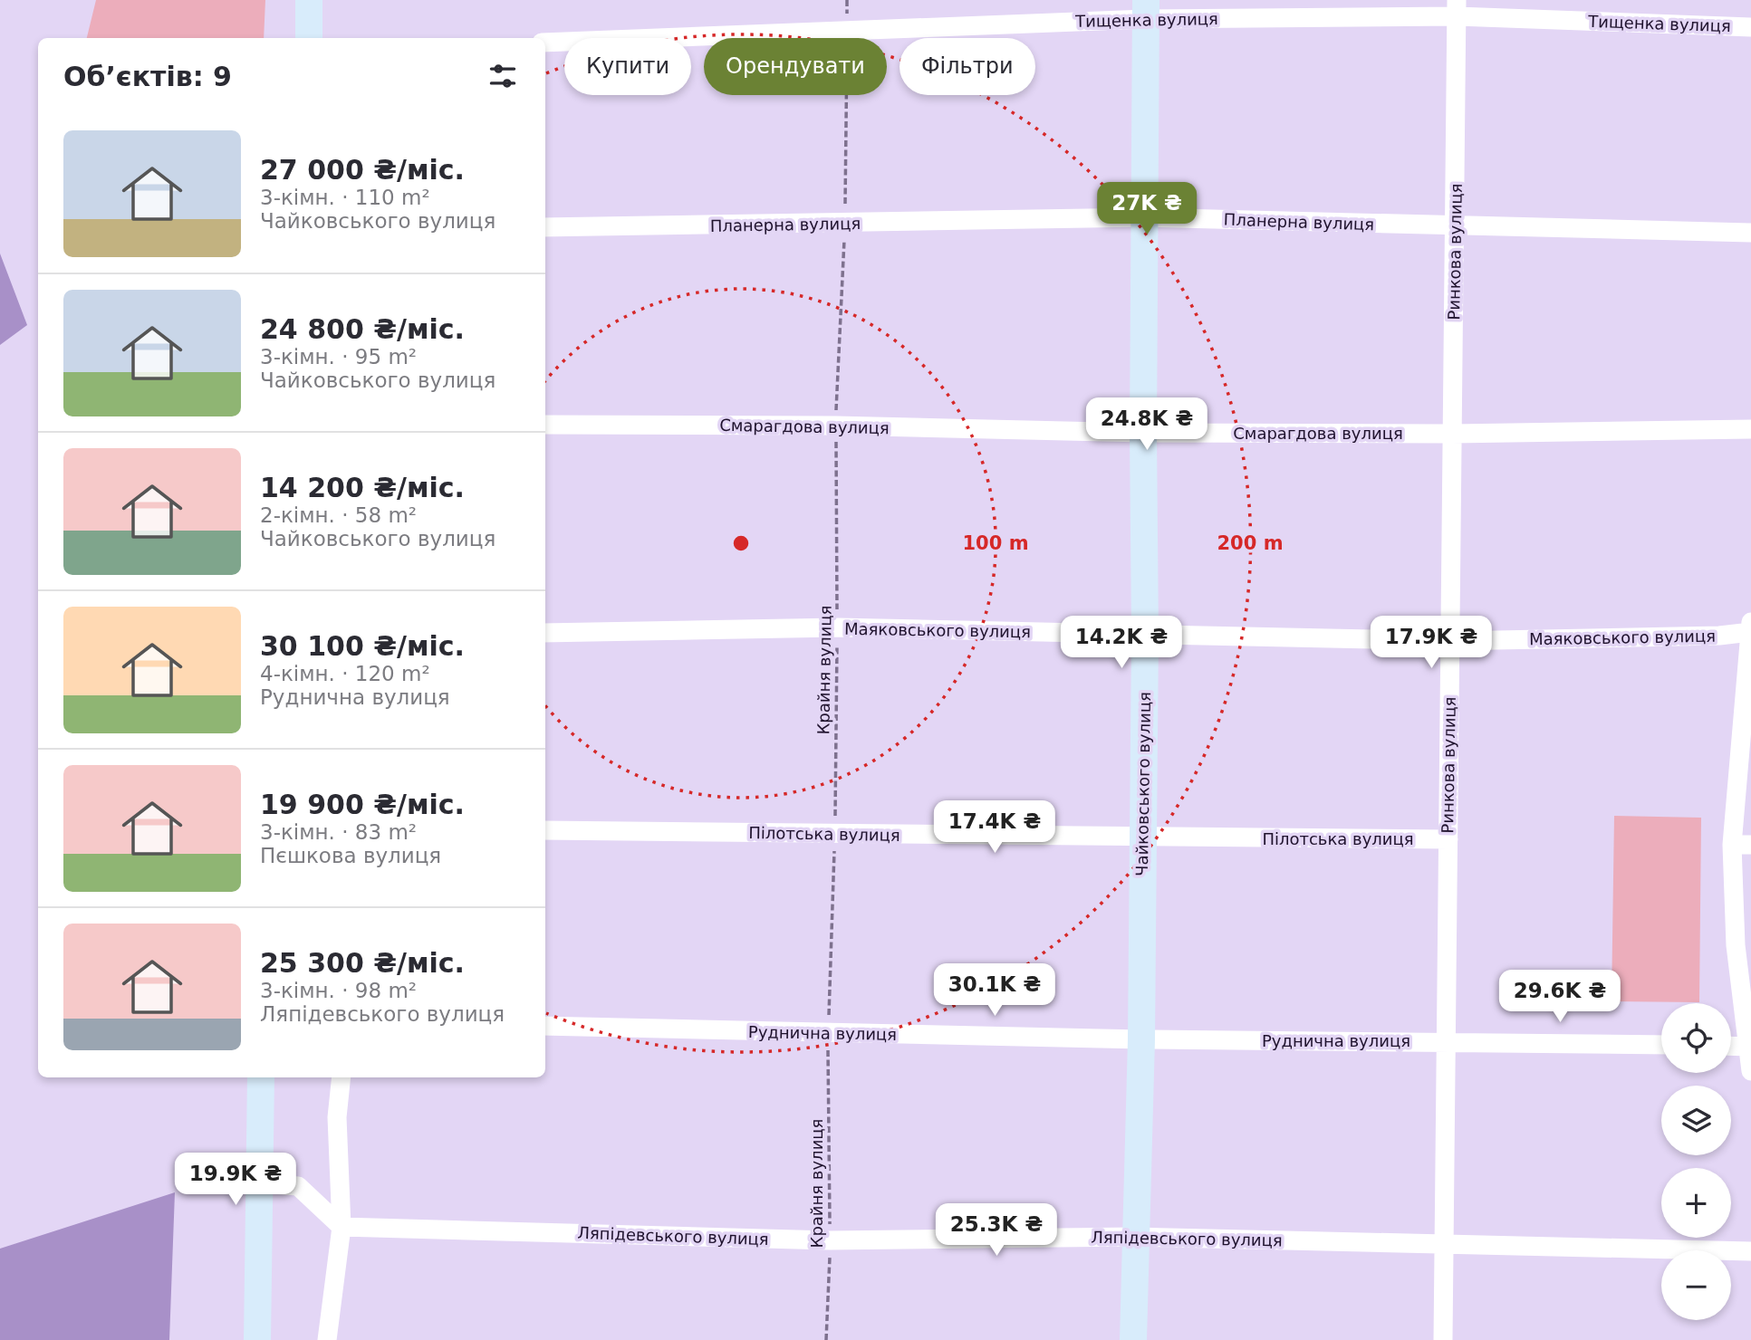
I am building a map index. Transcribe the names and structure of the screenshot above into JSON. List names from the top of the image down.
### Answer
{
  "streets": {
    "street": [
      "Тищенка вулиця",
      "Планерна вулиця",
      "Ринкова вулиця",
      "Смарагдова вулиця",
      "Маяковського вулиця",
      "Чайковського вулиця",
      "Пілотська вулиця",
      "Руднична вулиця",
      "Ляпідевського вулиця"
    ],
    "path": ["Крайня вулиця"]
  },
  "crossings": [
    ["Тищенка вулиця", "Ринкова вулиця"],
    ["Тищенка вулиця", "Крайня вулиця"],
    ["Тищенка вулиця", "Чайковського вулиця"],
    ["Планерна вулиця", "Ринкова вулиця"],
    ["Планерна вулиця", "Крайня вулиця"],
    ["Планерна вулиця", "Чайковського вулиця"],
    ["Ринкова вулиця", "Смарагдова вулиця"],
    ["Ринкова вулиця", "Маяковського вулиця"],
    ["Ринкова вулиця", "Пілотська вулиця"],
    ["Ринкова вулиця", "Руднична вулиця"],
    ["Ринкова вулиця", "Ляпідевського вулиця"],
    ["Смарагдова вулиця", "Крайня вулиця"],
    ["Смарагдова вулиця", "Чайковського вулиця"],
    ["Маяковського вулиця", "Крайня вулиця"],
    ["Маяковського вулиця", "Чайковського вулиця"],
    ["Крайня вулиця", "Пілотська вулиця"],
    ["Крайня вулиця", "Руднична вулиця"],
    ["Крайня вулиця", "Ляпідевського вулиця"],
    ["Чайковського вулиця", "Пілотська вулиця"],
    ["Чайковського вулиця", "Руднична вулиця"],
    ["Чайковського вулиця", "Ляпідевського вулиця"]
  ],
  "page": {
    "chip": ["Купити", "Орендувати", "Фільтри"],
    "heading": "Об’єктів: 9",
    "list": [
      {
        "name": "27 000 ₴/міс.",
        "note": "3-кімн. · 110 m² · Чайковського вулиця"
      },
      {
        "name": "24 800 ₴/міс.",
        "note": "3-кімн. · 95 m² · Чайковського вулиця"
      },
      {
        "name": "14 200 ₴/міс.",
        "note": "2-кімн. · 58 m² · Чайковського вулиця"
      },
      {
        "name": "30 100 ₴/міс.",
        "note": "4-кімн. · 120 m² · Руднична вулиця"
      },
      {
        "name": "19 900 ₴/міс.",
        "note": "3-кімн. · 83 m² · Пєшкова вулиця"
      },
      {
        "name": "25 300 ₴/міс.",
        "note": "3-кімн. · 98 m² · Ляпідевського вулиця"
      }
    ],
    "price": [
      "27K ₴",
      "24.8K ₴",
      "14.2K ₴",
      "17.9K ₴",
      "17.4K ₴",
      "30.1K ₴",
      "29.6K ₴",
      "19.9K ₴",
      "25.3K ₴"
    ],
    "map_buttons": ["+", "−"]
  },
  "rings": ["100 m", "200 m"]
}
